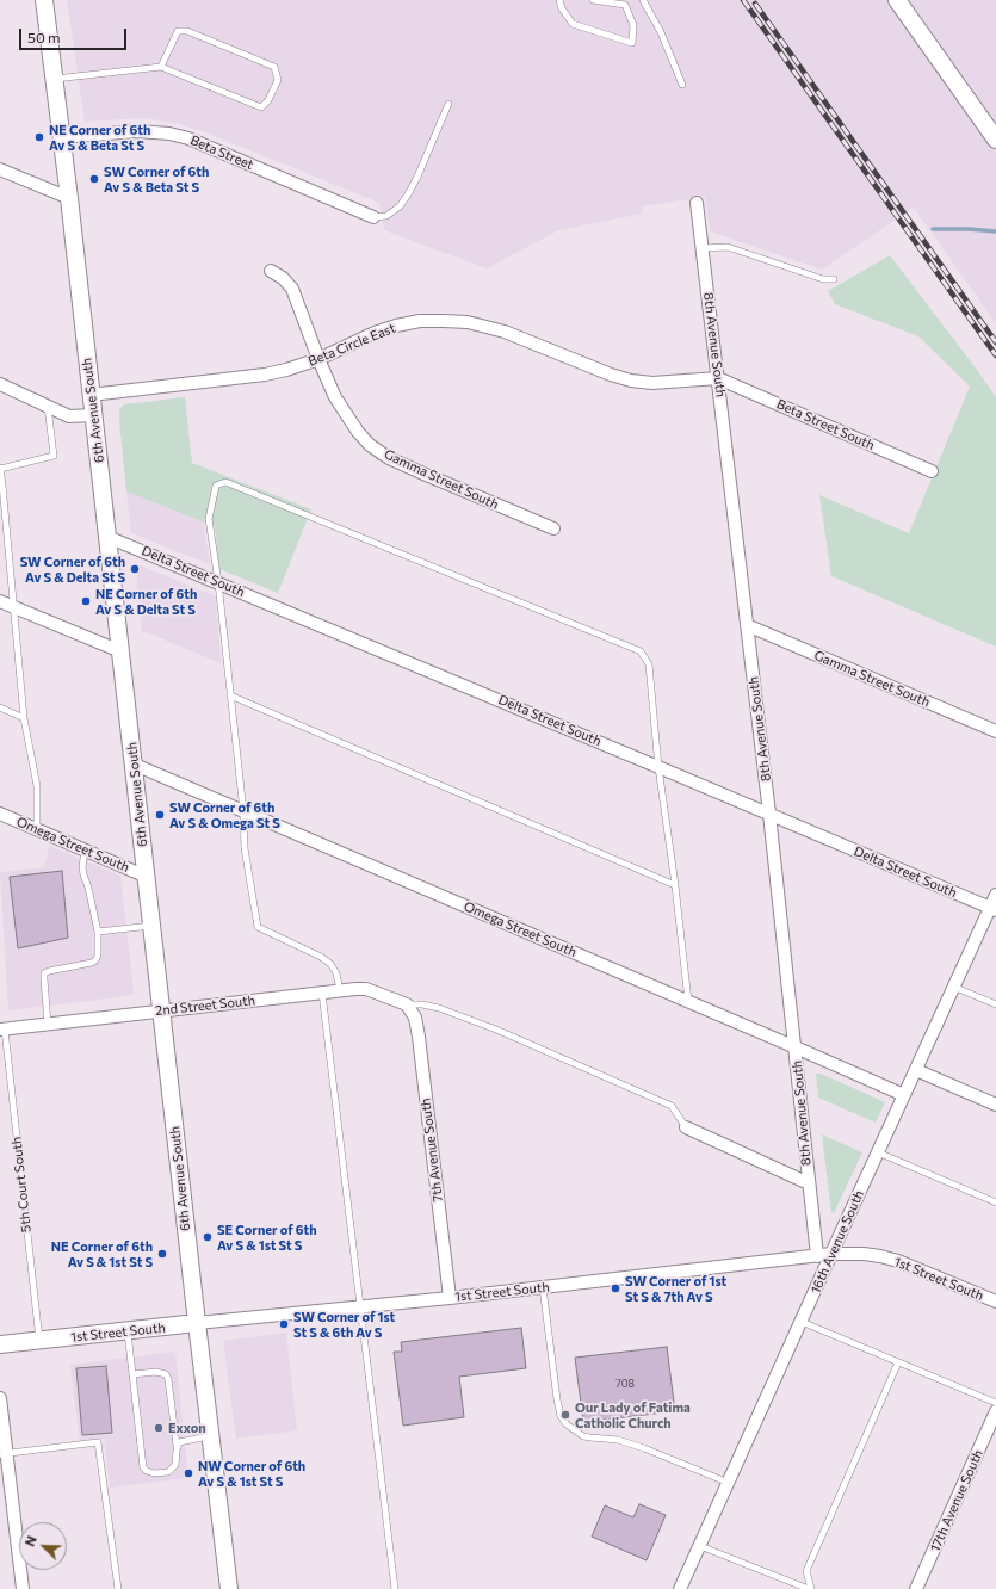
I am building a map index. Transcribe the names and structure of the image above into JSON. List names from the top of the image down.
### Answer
{
  "streets": {
    "main road": ["6th Avenue South", "1st Street South"],
    "street": [
      "Beta Street",
      "Beta Circle East",
      "8th Avenue South",
      "Beta Street South",
      "Gamma Street South",
      "Delta Street South",
      "Omega Street South",
      "2nd Street South",
      "7th Avenue South",
      "16th Avenue South",
      "17th Avenue South"
    ],
    "lane": ["5th Court South"]
  },
  "crossings": [
    ["Beta Street", "6th Avenue South"],
    ["Beta Circle East", "8th Avenue South"],
    ["Beta Circle East", "6th Avenue South"],
    ["Beta Circle East", "Beta Street South"],
    ["Beta Circle East", "Gamma Street South"],
    ["8th Avenue South", "Beta Street South"],
    ["8th Avenue South", "Gamma Street South"],
    ["8th Avenue South", "Delta Street South"],
    ["8th Avenue South", "Omega Street South"],
    ["8th Avenue South", "1st Street South"],
    ["6th Avenue South", "Delta Street South"],
    ["6th Avenue South", "Omega Street South"],
    ["6th Avenue South", "2nd Street South"],
    ["6th Avenue South", "1st Street South"],
    ["Delta Street South", "16th Avenue South"],
    ["Omega Street South", "16th Avenue South"],
    ["2nd Street South", "7th Avenue South"],
    ["2nd Street South", "5th Court South"],
    ["7th Avenue South", "1st Street South"],
    ["5th Court South", "1st Street South"],
    ["16th Avenue South", "1st Street South"]
  ],
  "places": [
    "NE Corner of 6th Av S & Beta St S",
    "SW Corner of 6th Av S & Beta St S",
    "SW Corner of 6th Av S & Delta St S",
    "NE Corner of 6th Av S & Delta St S",
    "SW Corner of 6th Av S & Omega St S",
    "SE Corner of 6th Av S & 1st St S",
    "NE Corner of 6th Av S & 1st St S",
    "SW Corner of 1st St S & 7th Av S",
    "SW Corner of 1st St S & 6th Av S",
    "Our Lady of Fatima Catholic Church",
    "Exxon",
    "NW Corner of 6th Av S & 1st St S"
  ],
  "house_numbers": ["708"],
  "scale_bar": "50 m",
  "north": "top left"
}
